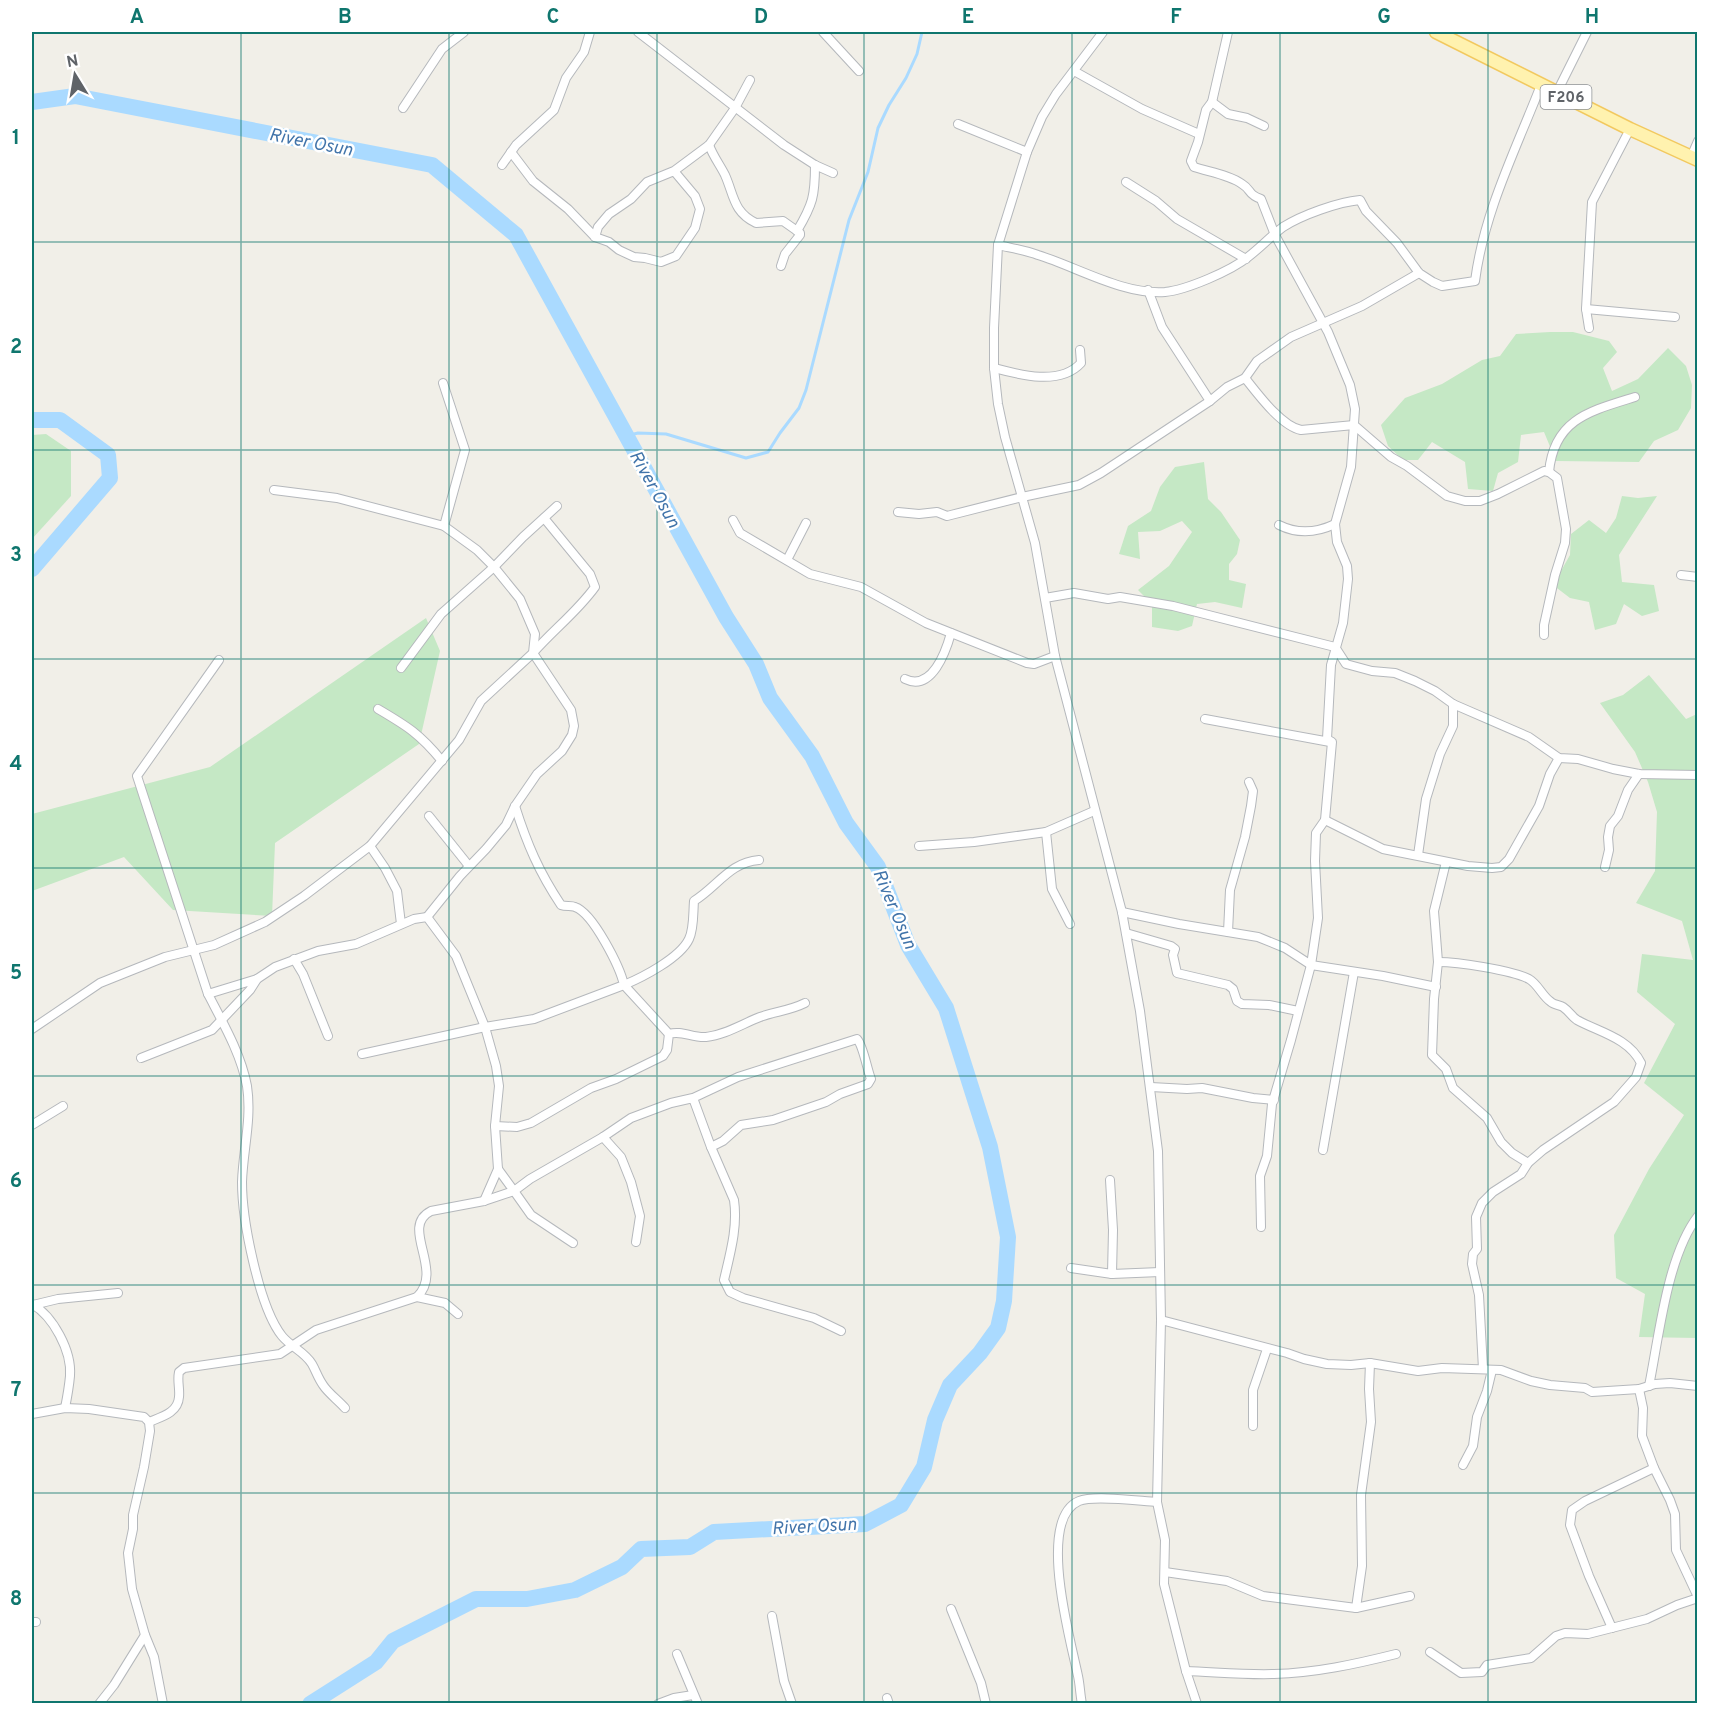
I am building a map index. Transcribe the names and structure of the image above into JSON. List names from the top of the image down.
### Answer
{
  "streets": {
    "main road": ["F206"]
  },
  "water": ["River Osun"],
  "north": "top",
  "grid": {
    "columns": [
      "A",
      "B",
      "C",
      "D",
      "E",
      "F",
      "G",
      "H"
    ],
    "rows": [
      "1",
      "2",
      "3",
      "4",
      "5",
      "6",
      "7",
      "8"
    ]
  }
}
